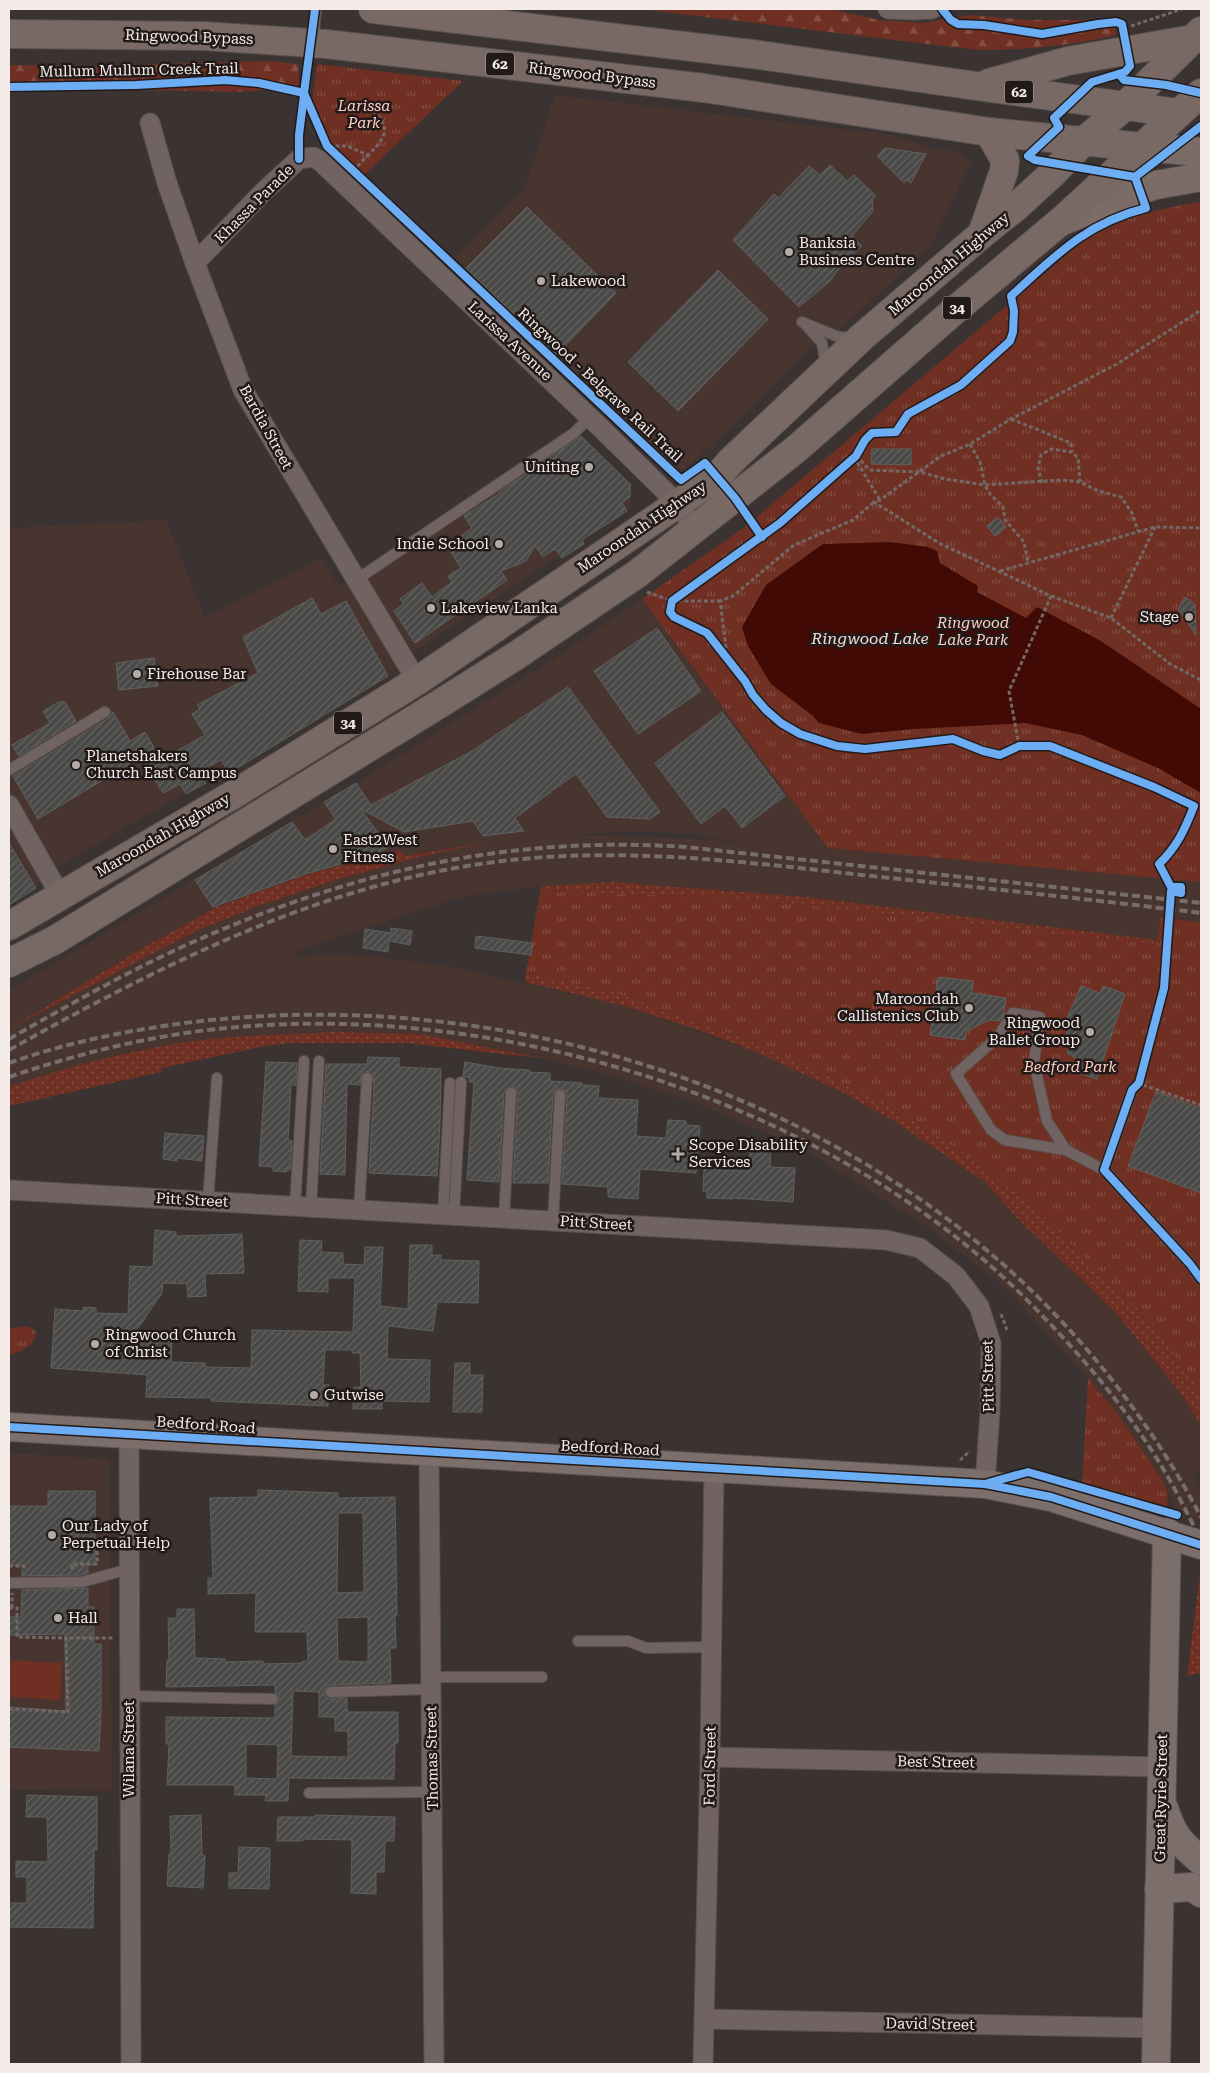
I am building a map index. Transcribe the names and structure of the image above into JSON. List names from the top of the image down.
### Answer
{
  "streets": {
    "highway": [
      "Ringwood Bypass",
      "62",
      "Maroondah Highway",
      "34"
    ],
    "main road": ["Bedford Road", "Great Ryrie Street"],
    "street": [
      "Khassa Parade",
      "Larissa Avenue",
      "Bardia Street",
      "Pitt Street",
      "Wilana Street",
      "Thomas Street",
      "Best Street",
      "Ford Street",
      "David Street"
    ],
    "cycle path": ["Mullum Mullum Creek Trail", "Ringwood - Belgrave Rail Trail"]
  },
  "crossings": [
    ["Ringwood Bypass", "62"],
    ["Ringwood Bypass", "Maroondah Highway"],
    ["62", "Maroondah Highway"],
    ["Khassa Parade", "Larissa Avenue"],
    ["Khassa Parade", "Bardia Street"],
    ["Maroondah Highway", "Larissa Avenue"],
    ["Maroondah Highway", "Bardia Street"],
    ["Pitt Street", "Bedford Road"],
    ["Bedford Road", "Wilana Street"],
    ["Bedford Road", "Thomas Street"],
    ["Bedford Road", "Ford Street"],
    ["Bedford Road", "Great Ryrie Street"],
    ["Best Street", "Ford Street"],
    ["Best Street", "Great Ryrie Street"],
    ["Ford Street", "David Street"],
    ["Great Ryrie Street", "David Street"]
  ],
  "water": ["Ringwood Lake"],
  "parks": ["Larissa Park", "Ringwood Lake Park", "Bedford Park"],
  "places": {
    "other": [
      "Banksia Business Centre",
      "Lakewood",
      "Uniting",
      "Indie School",
      "Lakeview Lanka",
      "Stage",
      "Firehouse Bar",
      "Planetshakers Church East Campus",
      "East2West Fitness",
      "Maroondah Callistenics Club",
      "Ringwood Ballet Group",
      "Ringwood Church of Christ",
      "Gutwise",
      "Our Lady of Perpetual Help",
      "Hall"
    ],
    "health": ["Scope Disability Services"]
  }
}
